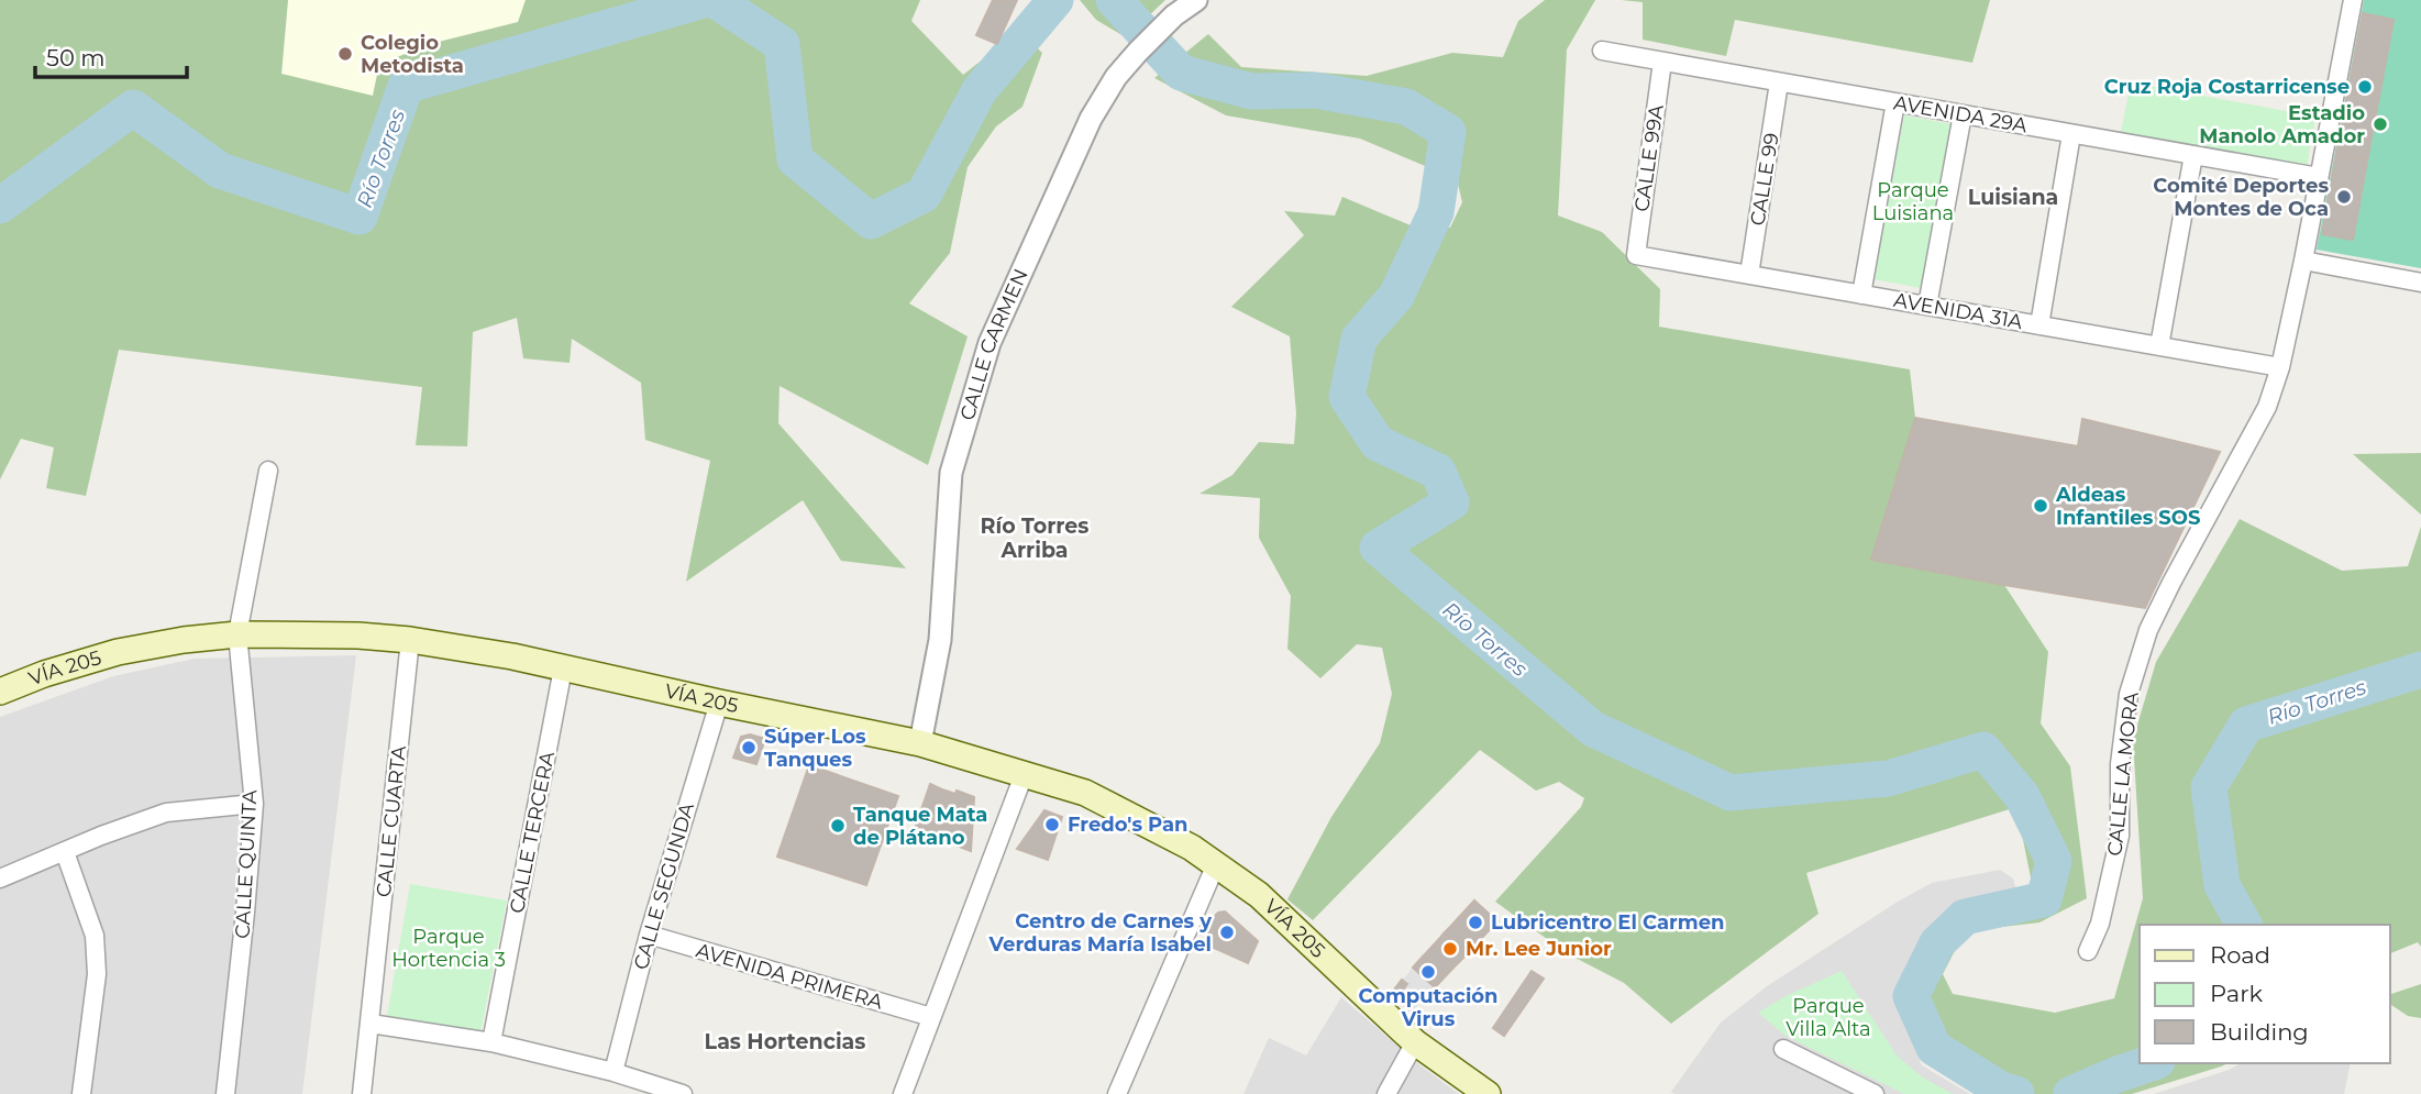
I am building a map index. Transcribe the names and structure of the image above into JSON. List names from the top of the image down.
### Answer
{
  "streets": {
    "main road": ["VÍA 205"],
    "street": [
      "AVENIDA 29A",
      "CALLE 99A",
      "CALLE 99",
      "AVENIDA 31A",
      "CALLE CARMEN",
      "CALLE LA MORA",
      "CALLE CUARTA",
      "CALLE TERCERA",
      "CALLE QUINTA",
      "CALLE SEGUNDA",
      "AVENIDA PRIMERA"
    ]
  },
  "crossings": [
    ["AVENIDA 29A", "CALLE 99A"],
    ["AVENIDA 29A", "CALLE 99"],
    ["AVENIDA 29A", "CALLE LA MORA"],
    ["CALLE 99A", "AVENIDA 31A"],
    ["CALLE 99", "AVENIDA 31A"],
    ["AVENIDA 31A", "CALLE LA MORA"],
    ["CALLE CARMEN", "VÍA 205"],
    ["VÍA 205", "CALLE CUARTA"],
    ["VÍA 205", "CALLE TERCERA"],
    ["VÍA 205", "CALLE QUINTA"],
    ["VÍA 205", "CALLE SEGUNDA"],
    ["CALLE SEGUNDA", "AVENIDA PRIMERA"]
  ],
  "districts": ["Luisiana", "Río Torres Arriba", "Las Hortencias"],
  "water": ["Río Torres"],
  "parks": ["Parque Luisiana", "Parque Hortencia 3", "Parque Villa Alta"],
  "places": [
    "Colegio Metodista",
    "Cruz Roja Costarricense",
    "Estadio Manolo Amador",
    "Comité Deportes Montes de Oca",
    "Aldeas Infantiles SOS",
    "Súper Los Tanques",
    "Fredo's Pan",
    "Tanque Mata de Plátano",
    "Lubricentro El Carmen",
    "Centro de Carnes y Verduras María Isabel",
    "Mr. Lee Junior",
    "Computación Virus"
  ],
  "legend": ["Road", "Park", "Building"],
  "scale_bar": "50 m"
}
